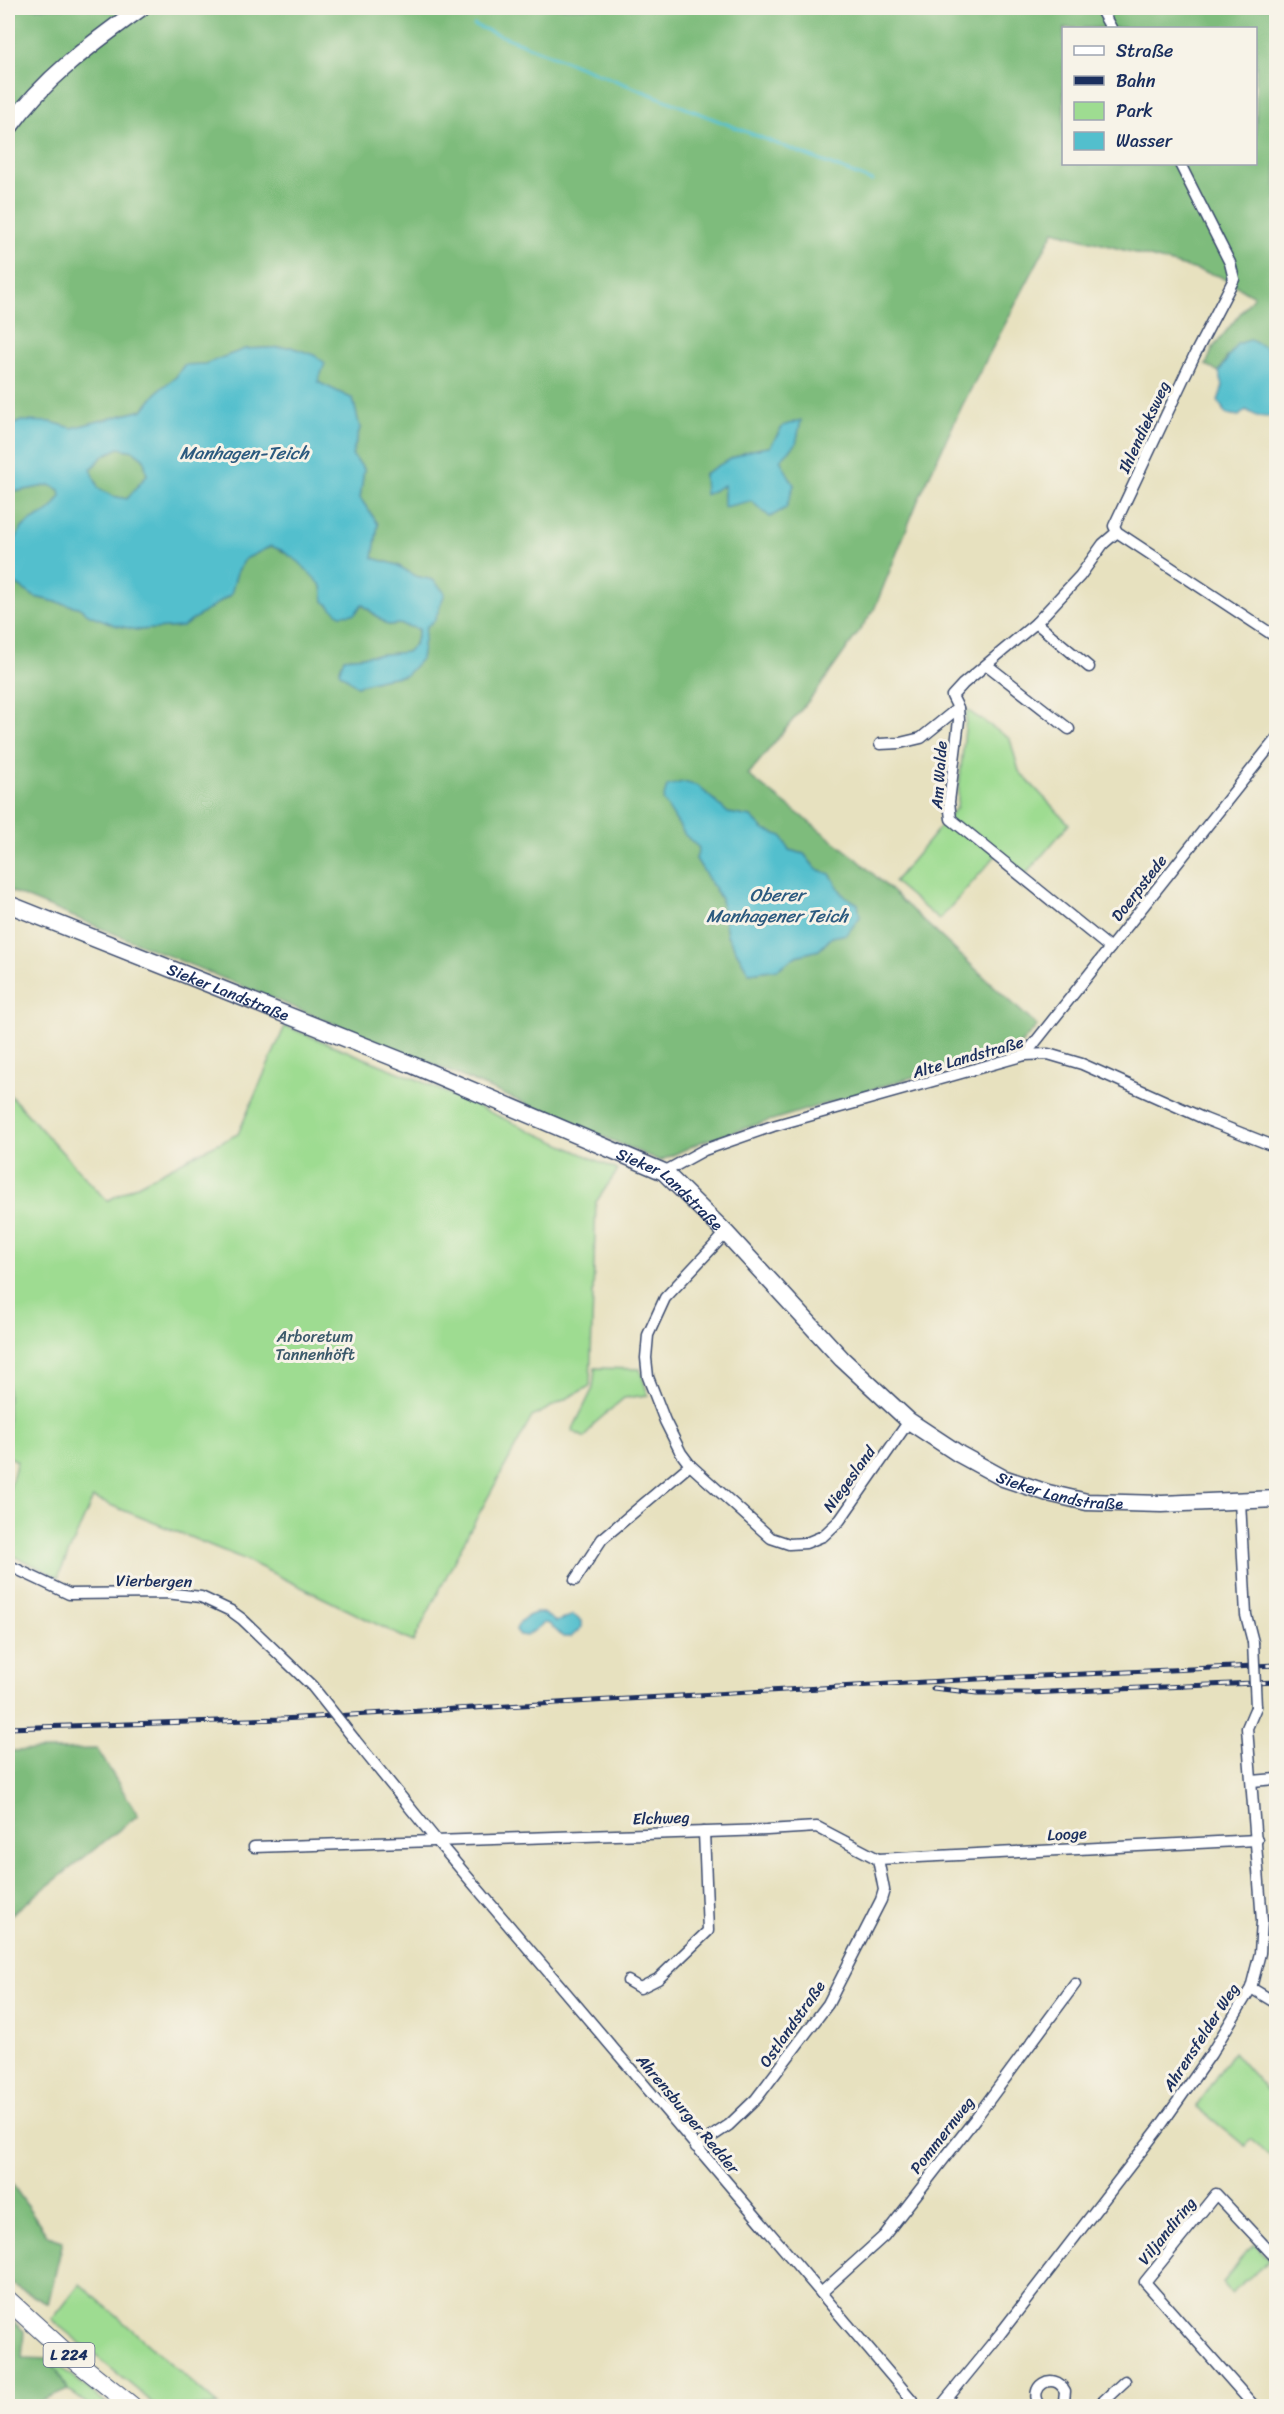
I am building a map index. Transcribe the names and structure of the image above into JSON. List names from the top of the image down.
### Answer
{
  "streets": {
    "main road": ["L 224"],
    "street": [
      "Ihlendieksweg",
      "Am Walde",
      "Doerpstede",
      "Sieker Landstraße",
      "Alte Landstraße",
      "Niegesland",
      "Vierbergen",
      "Elchweg",
      "Looge",
      "Ostlandstraße",
      "Ahrensfelder Weg",
      "Ahrensburger Redder",
      "Pommernweg",
      "Viljandiring"
    ]
  },
  "crossings": [
    ["Ihlendieksweg", "Am Walde"],
    ["Am Walde", "Doerpstede"],
    ["Doerpstede", "Alte Landstraße"],
    ["Sieker Landstraße", "Alte Landstraße"],
    ["Sieker Landstraße", "Niegesland"],
    ["Sieker Landstraße", "Ahrensfelder Weg"],
    ["Vierbergen", "Ahrensburger Redder"],
    ["Elchweg", "Looge"],
    ["Elchweg", "Ostlandstraße"],
    ["Elchweg", "Ahrensburger Redder"],
    ["Looge", "Ostlandstraße"],
    ["Looge", "Ahrensfelder Weg"],
    ["Ostlandstraße", "Ahrensburger Redder"],
    ["Ahrensburger Redder", "Pommernweg"]
  ],
  "water": ["Manhagen-Teich", "Oberer Manhagener Teich"],
  "parks": ["Arboretum Tannenhöft"],
  "legend": [
    "Straße",
    "Bahn",
    "Park",
    "Wasser"
  ]
}
